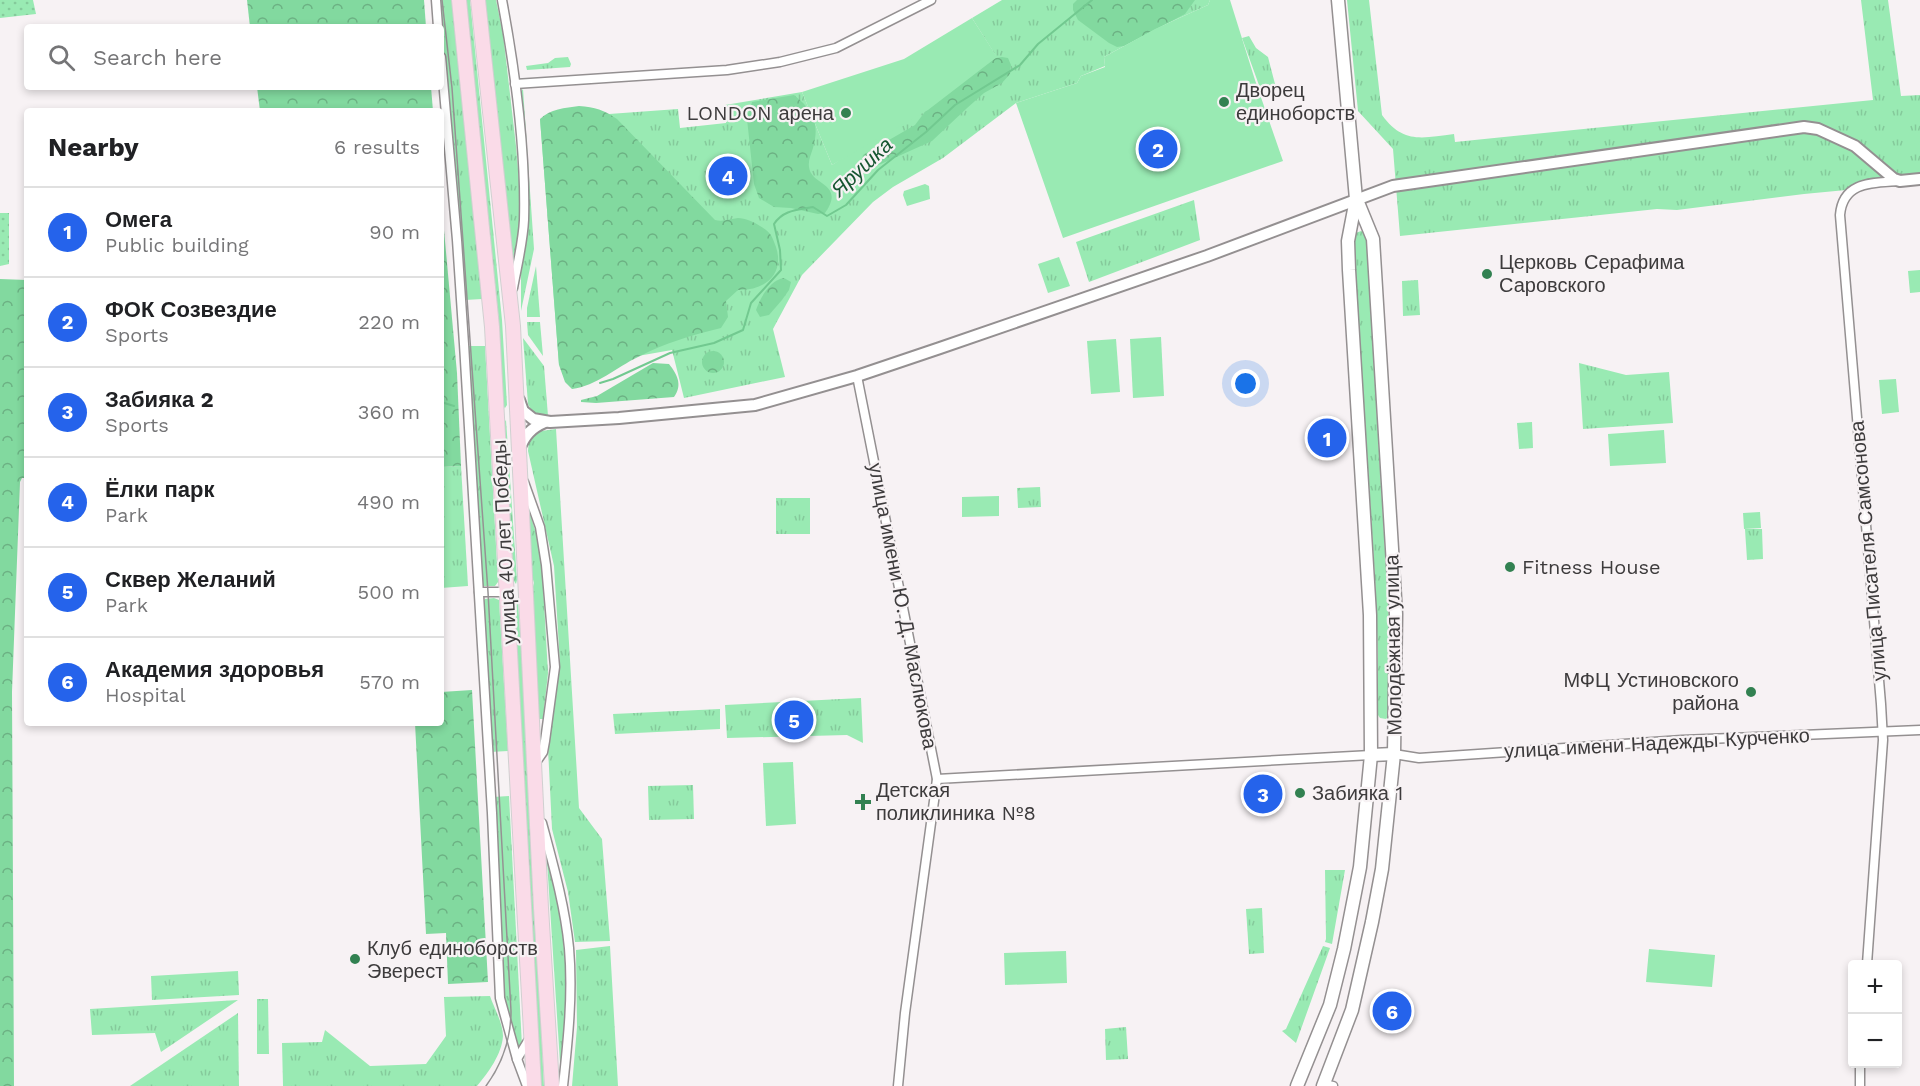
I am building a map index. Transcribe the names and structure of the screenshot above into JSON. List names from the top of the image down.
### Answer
{
  "streets": {
    "main road": ["улица 40 лет Победы", "Молодёжная улица"],
    "street": ["улица Писателя Самсонова", "улица имени Ю. Д. Маслюкова", "улица имени Надежды Курченко"]
  },
  "crossings": [
    ["улица Писателя Самсонова", "улица имени Надежды Курченко"],
    ["Молодёжная улица", "улица имени Надежды Курченко"]
  ],
  "water": ["Ярушка"],
  "places": {
    "other": [
      "Дворец единоборств",
      "LONDON арена",
      "Церковь Серафима Саровского",
      "Fitness House",
      "МФЦ Устиновского района",
      "Забияка 1",
      "Клуб единоборств Эверест"
    ],
    "health": ["Детская поликлиника №8"]
  },
  "page": {
    "search": "Search here",
    "heading": ["Nearby", "6 results"],
    "pins": [
      "2",
      "4",
      "1",
      "5",
      "3",
      "6"
    ],
    "list": [
      {
        "mark": "1",
        "name": "Омега",
        "note": "Public building",
        "value": "90 m"
      },
      {
        "mark": "2",
        "name": "ФОК Созвездие",
        "note": "Sports",
        "value": "220 m"
      },
      {
        "mark": "3",
        "name": "Забияка 2",
        "note": "Sports",
        "value": "360 m"
      },
      {
        "mark": "4",
        "name": "Ёлки парк",
        "note": "Park",
        "value": "490 m"
      },
      {
        "mark": "5",
        "name": "Сквер Желаний",
        "note": "Park",
        "value": "500 m"
      },
      {
        "mark": "6",
        "name": "Академия здоровья",
        "note": "Hospital",
        "value": "570 m"
      }
    ],
    "map_buttons": ["+", "−"]
  }
}
